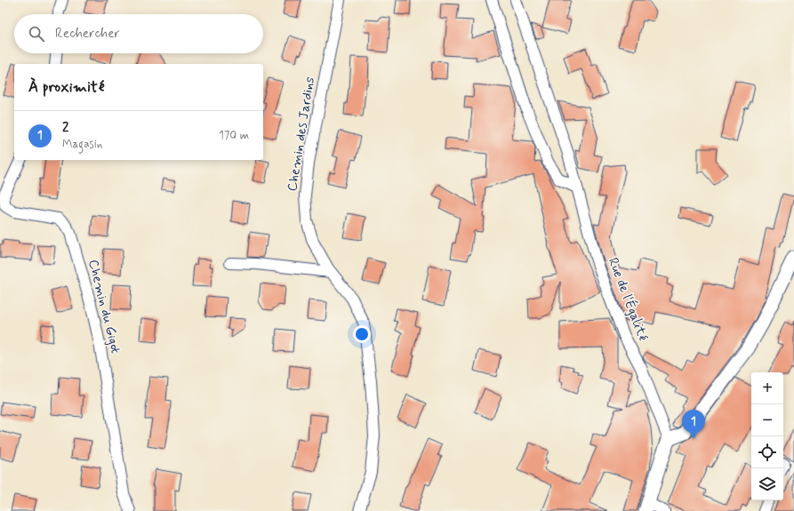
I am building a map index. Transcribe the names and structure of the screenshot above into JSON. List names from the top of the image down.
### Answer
{
  "streets": {
    "street": ["Chemin des Jardins", "Rue de l'Égalité", "Chemin du Gigot"]
  },
  "page": {
    "search": "Rechercher",
    "heading": "À proximité",
    "list": [
      {
        "mark": "1",
        "name": "2",
        "note": "Magasin",
        "value": "170 m"
      }
    ],
    "map_buttons": ["+", "−"],
    "pins": "1"
  }
}
